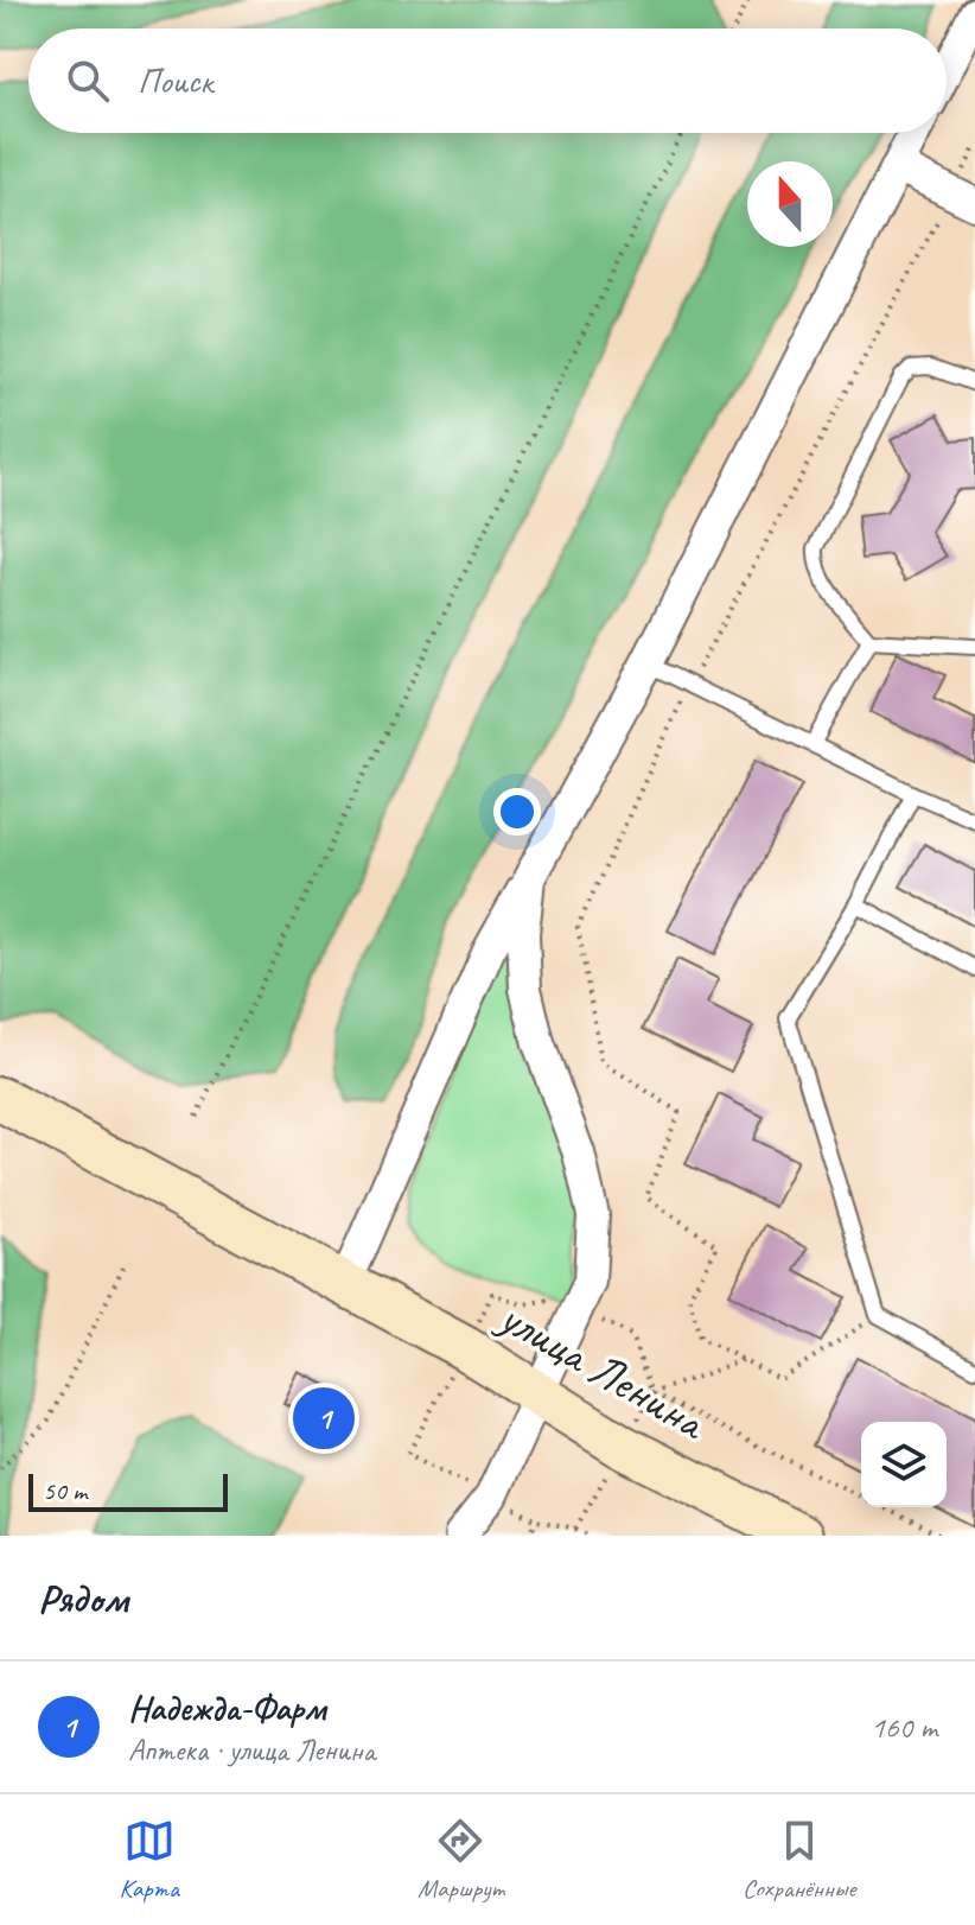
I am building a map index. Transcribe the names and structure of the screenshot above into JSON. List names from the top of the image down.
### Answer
{
  "streets": {
    "main road": ["улица Ленина"]
  },
  "scale_bar": "50 m",
  "north": "top",
  "page": {
    "search": "Поиск",
    "pins": "1",
    "scale": "50 m",
    "heading": "Рядом",
    "list": [
      {
        "mark": "1",
        "name": "Надежда-Фарм",
        "note": "Аптека · улица Ленина",
        "value": "160 m"
      }
    ],
    "nav": ["Карта", "Маршрут", "Сохранённые"]
  }
}
